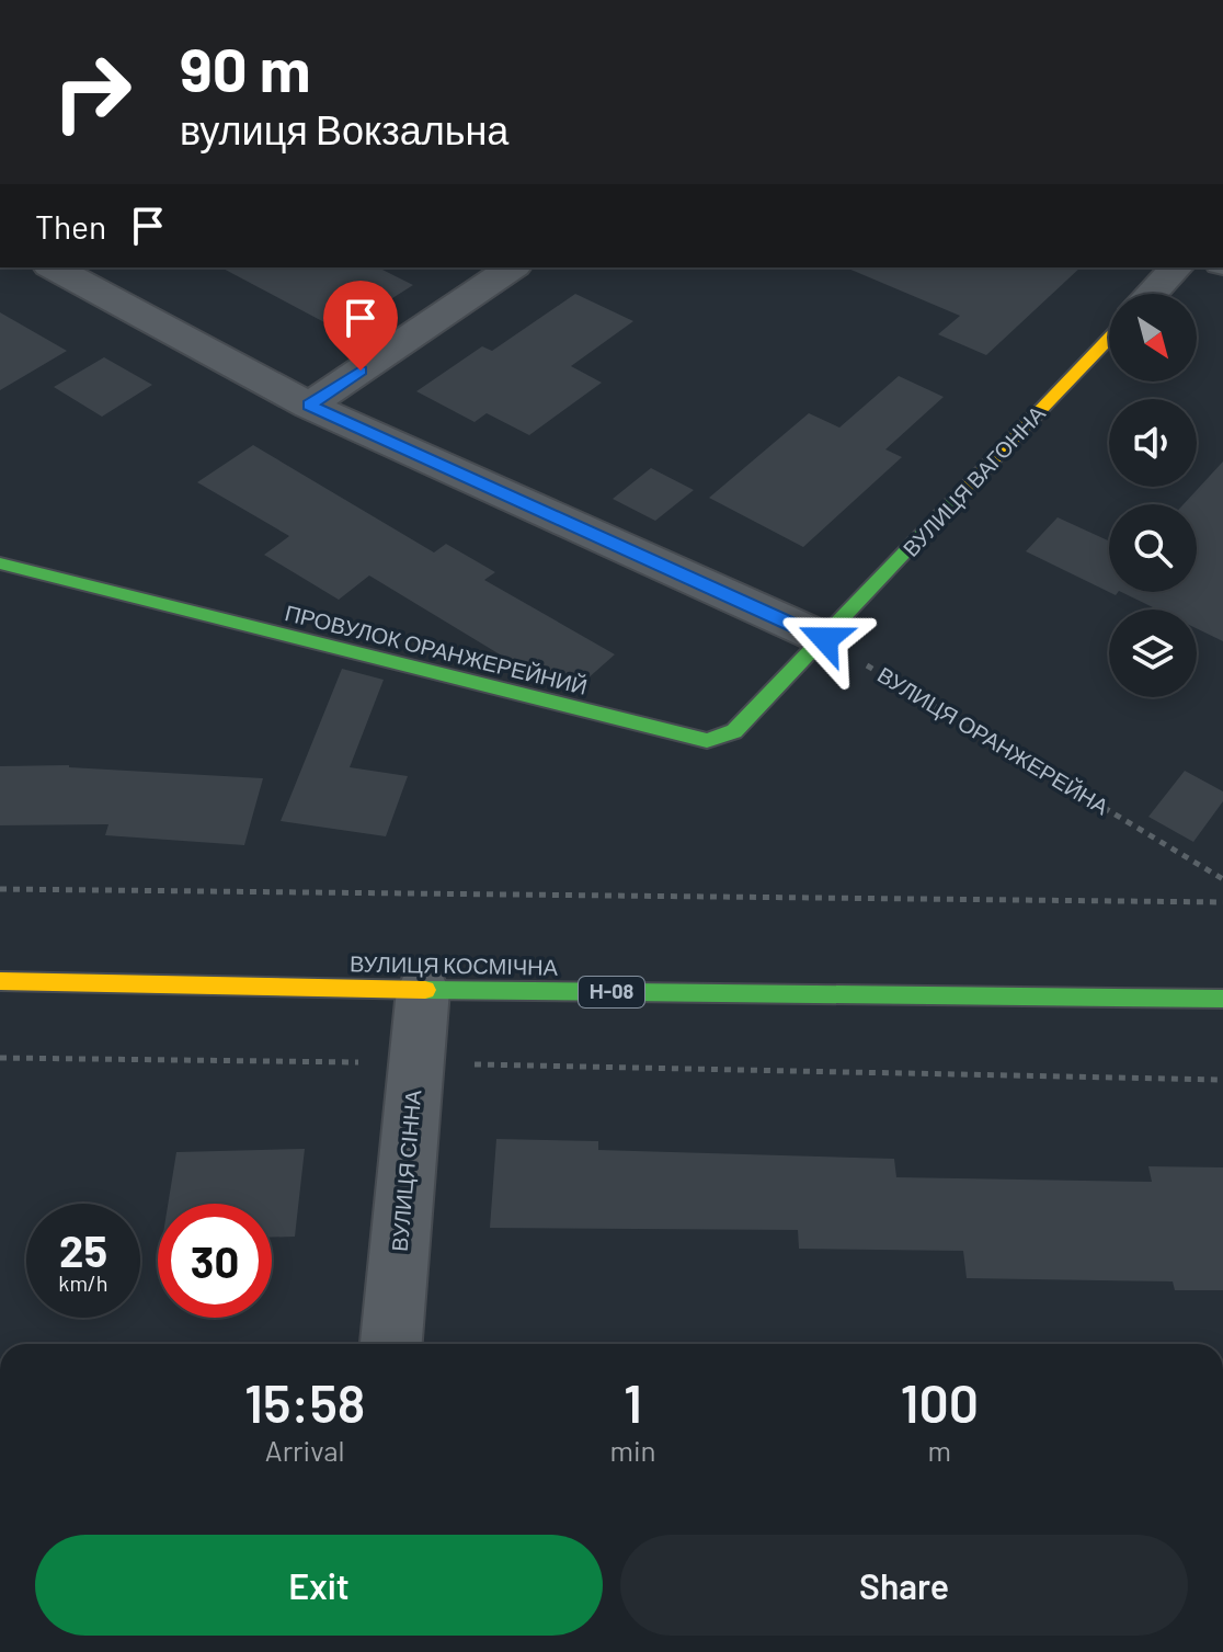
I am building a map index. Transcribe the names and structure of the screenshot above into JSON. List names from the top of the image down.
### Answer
{
  "streets": {
    "street": [
      "ВУЛИЦЯ ВАГОННА",
      "ПРОВУЛОК ОРАНЖЕРЕЙНИЙ",
      "ВУЛИЦЯ КОСМІЧНА",
      "Н-08",
      "ВУЛИЦЯ СІННА"
    ],
    "path": ["ВУЛИЦЯ ОРАНЖЕРЕЙНА"]
  },
  "crossings": [
    ["ВУЛИЦЯ ВАГОННА", "ПРОВУЛОК ОРАНЖЕРЕЙНИЙ"],
    ["ВУЛИЦЯ ВАГОННА", "ВУЛИЦЯ ОРАНЖЕРЕЙНА"],
    ["ПРОВУЛОК ОРАНЖЕРЕЙНИЙ", "ВУЛИЦЯ ОРАНЖЕРЕЙНА"],
    ["ВУЛИЦЯ КОСМІЧНА", "ВУЛИЦЯ СІННА"]
  ],
  "north": "bottom right",
  "page": {
    "turn": ["90 m", "вулиця Вокзальна"],
    "then": "Then",
    "speed": "25 km/h",
    "limit": "30",
    "eta": [
      "15:58",
      "Arrival",
      "1",
      "min",
      "100",
      "m"
    ],
    "buttons": ["Exit", "Share"]
  }
}
